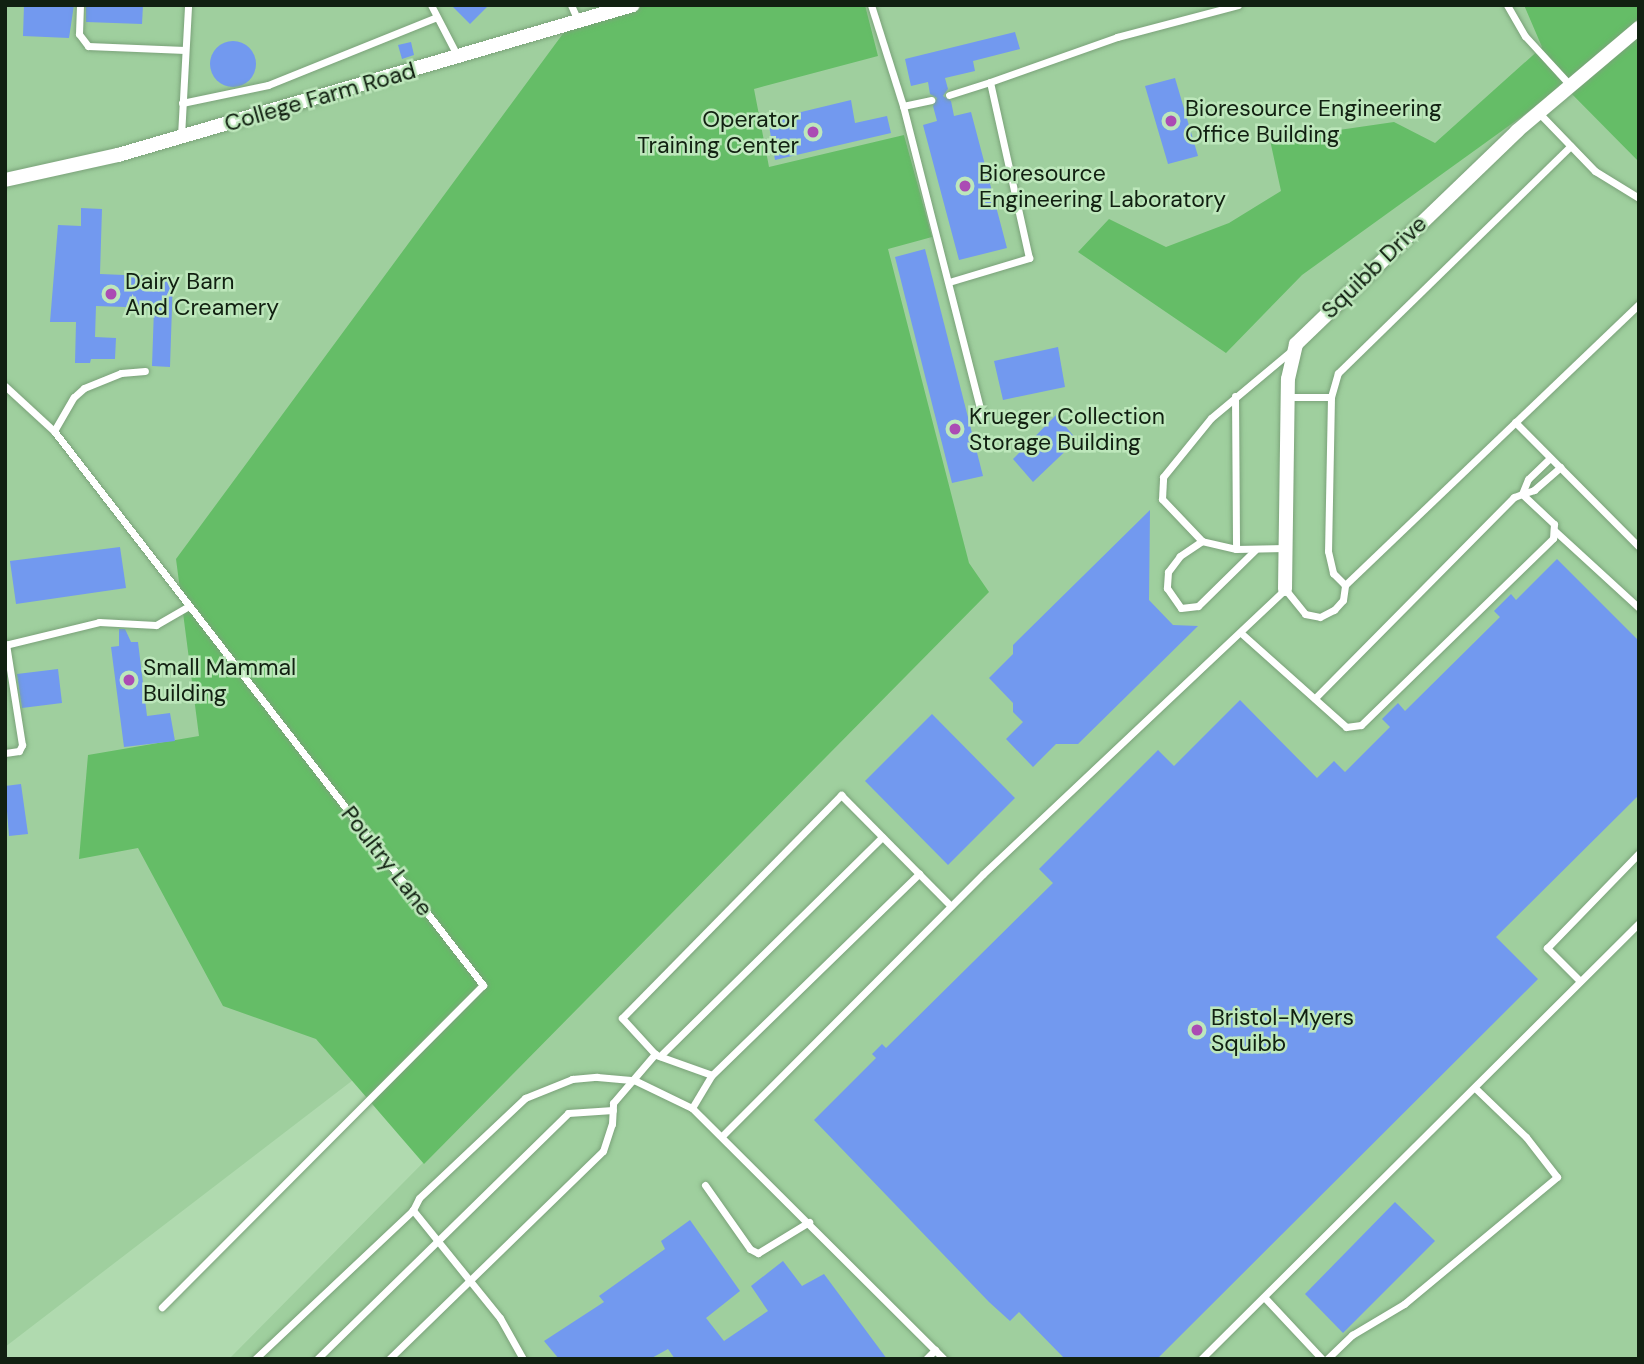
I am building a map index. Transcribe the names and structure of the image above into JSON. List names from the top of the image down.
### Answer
{
  "streets": {
    "street": ["College Farm Road", "Squibb Drive"],
    "lane": ["Poultry Lane"]
  },
  "places": [
    "Bioresource Engineering Office Building",
    "Operator Training Center",
    "Bioresource Engineering Laboratory",
    "Dairy Barn And Creamery",
    "Krueger Collection Storage Building",
    "Small Mammal Building",
    "Bristol-Myers Squibb"
  ]
}
